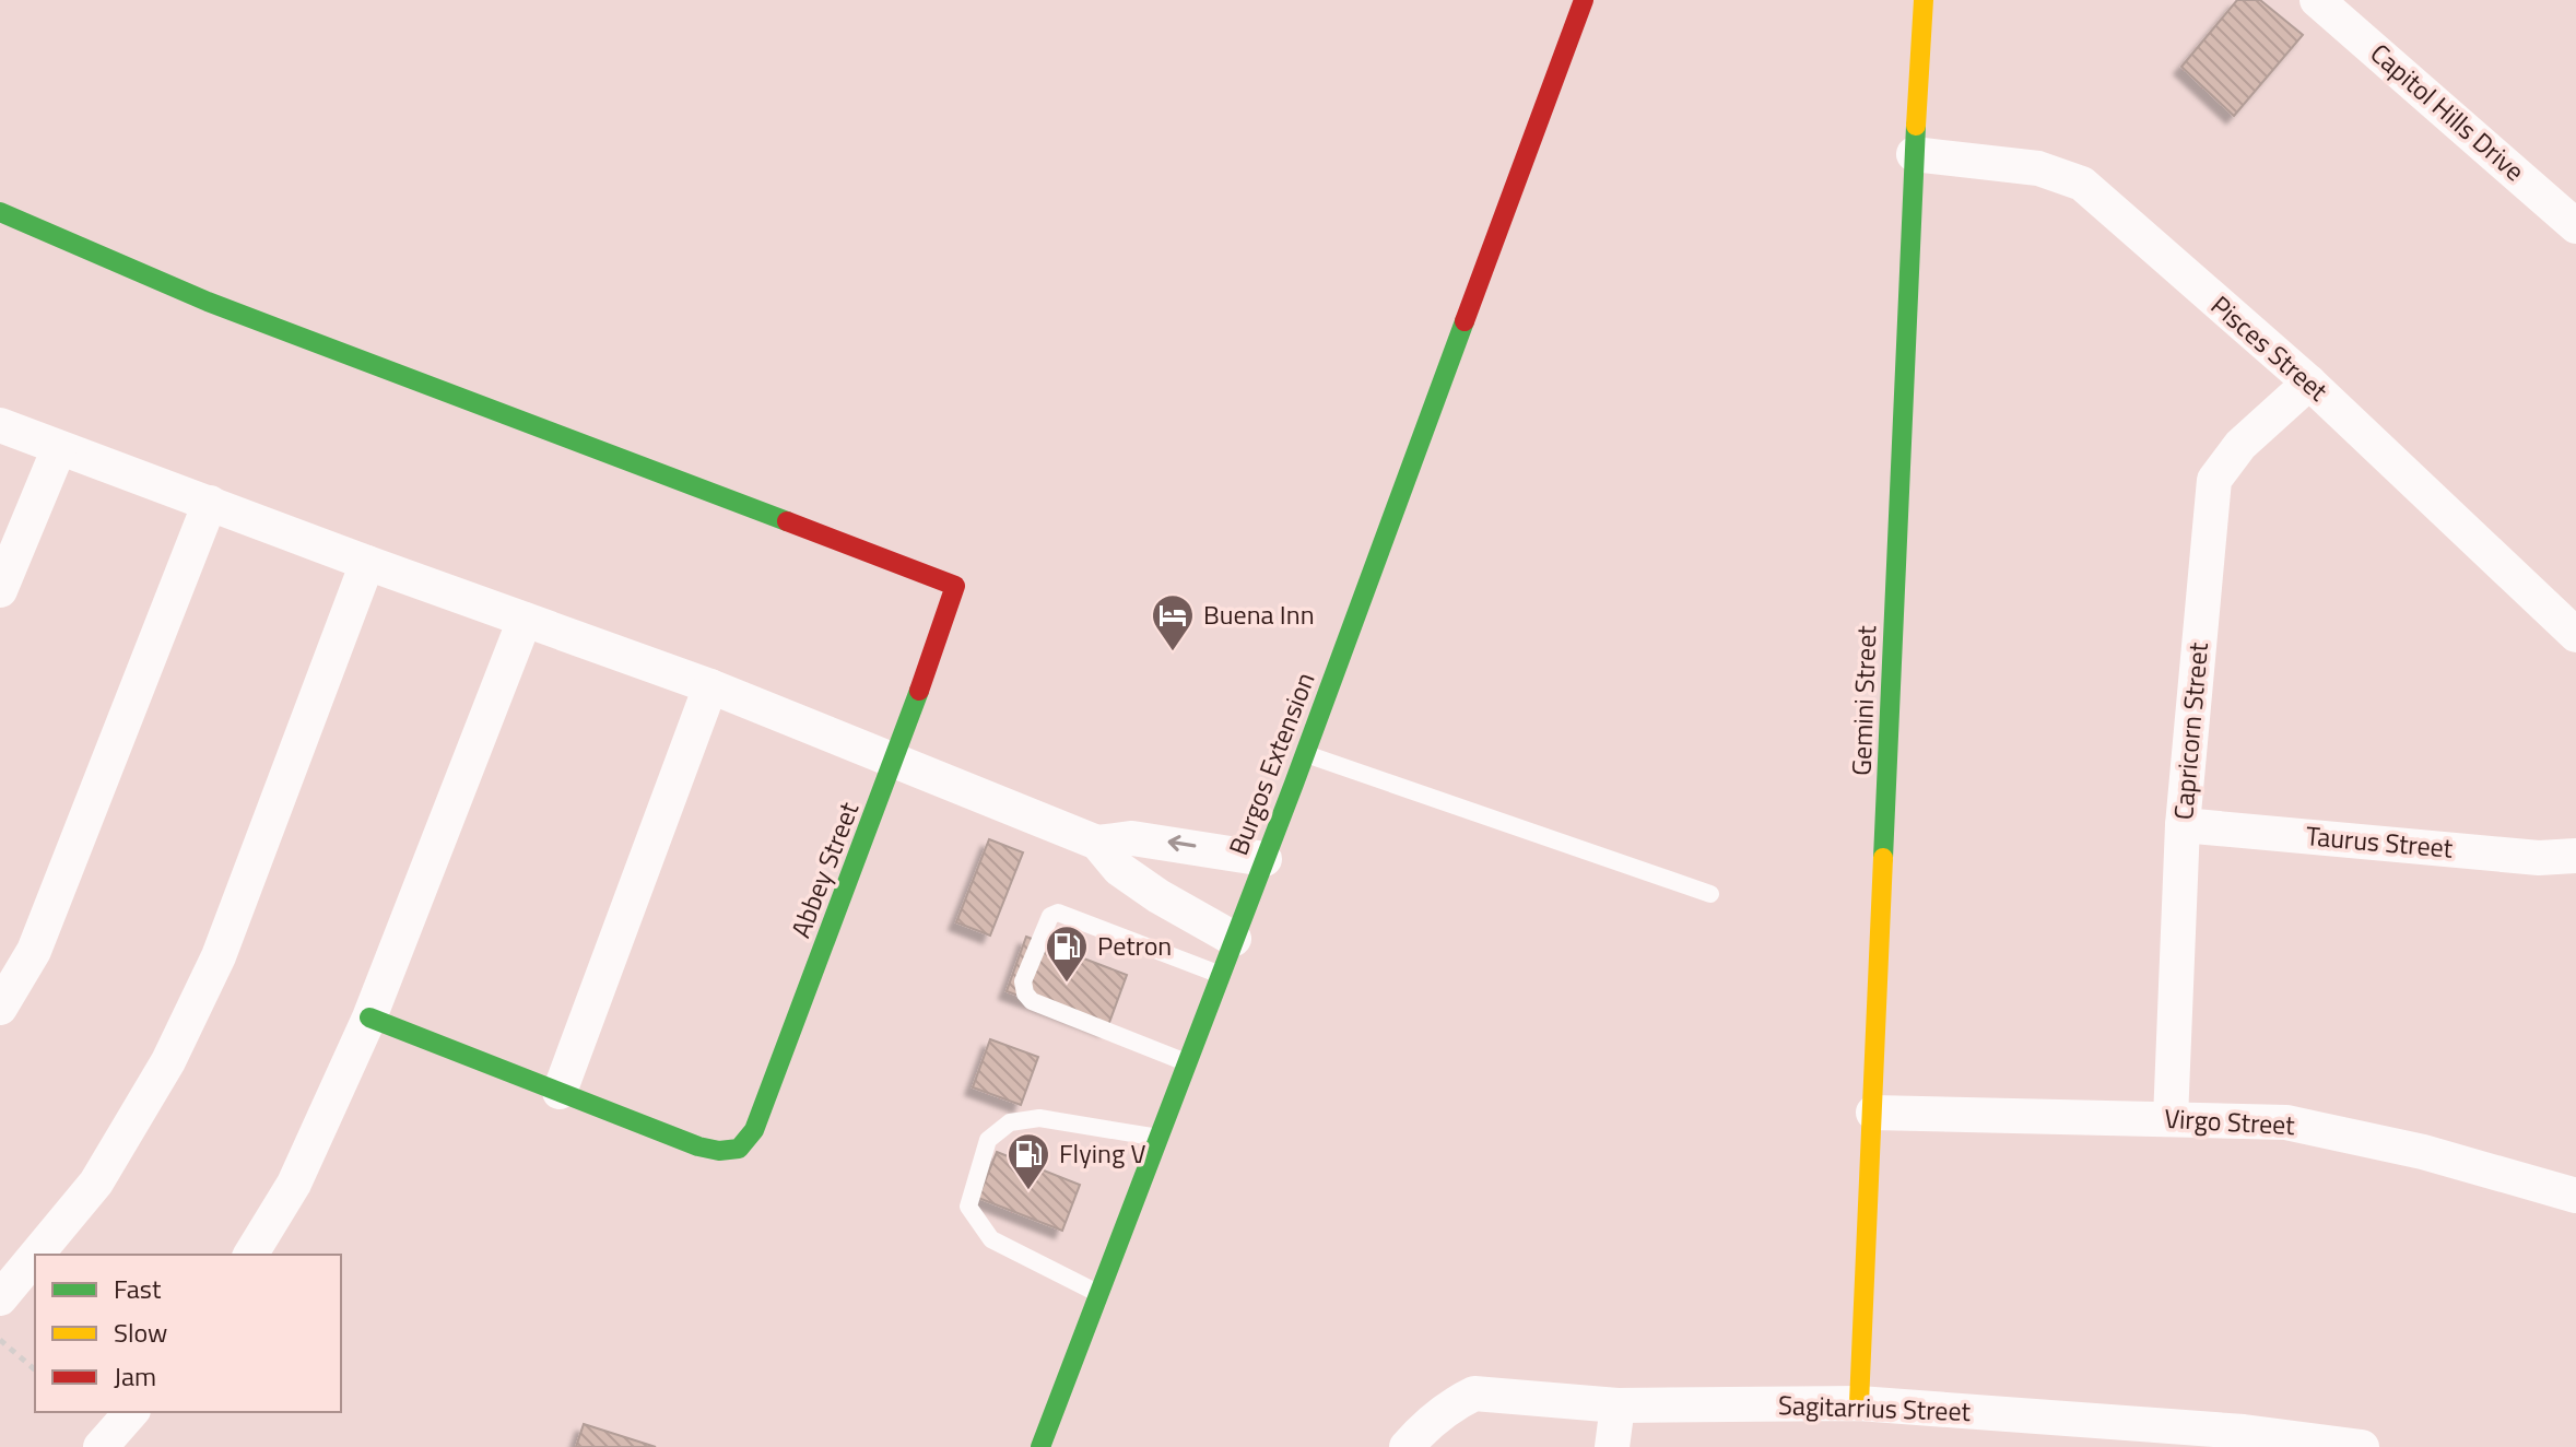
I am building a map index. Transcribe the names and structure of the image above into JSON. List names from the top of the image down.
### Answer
{
  "streets": {
    "street": [
      "Capitol Hills Drive",
      "Pisces Street",
      "Gemini Street",
      "Capricorn Street",
      "Burgos Extension",
      "Taurus Street",
      "Abbey Street",
      "Virgo Street",
      "Sagitarrius Street"
    ]
  },
  "crossings": [
    ["Pisces Street", "Gemini Street"],
    ["Pisces Street", "Capricorn Street"],
    ["Gemini Street", "Virgo Street"],
    ["Gemini Street", "Sagitarrius Street"],
    ["Capricorn Street", "Taurus Street"],
    ["Capricorn Street", "Virgo Street"]
  ],
  "places": {
    "hotel": ["Buena Inn"],
    "fuel station": ["Petron", "Flying V"]
  },
  "legend": ["Fast", "Slow", "Jam"]
}
